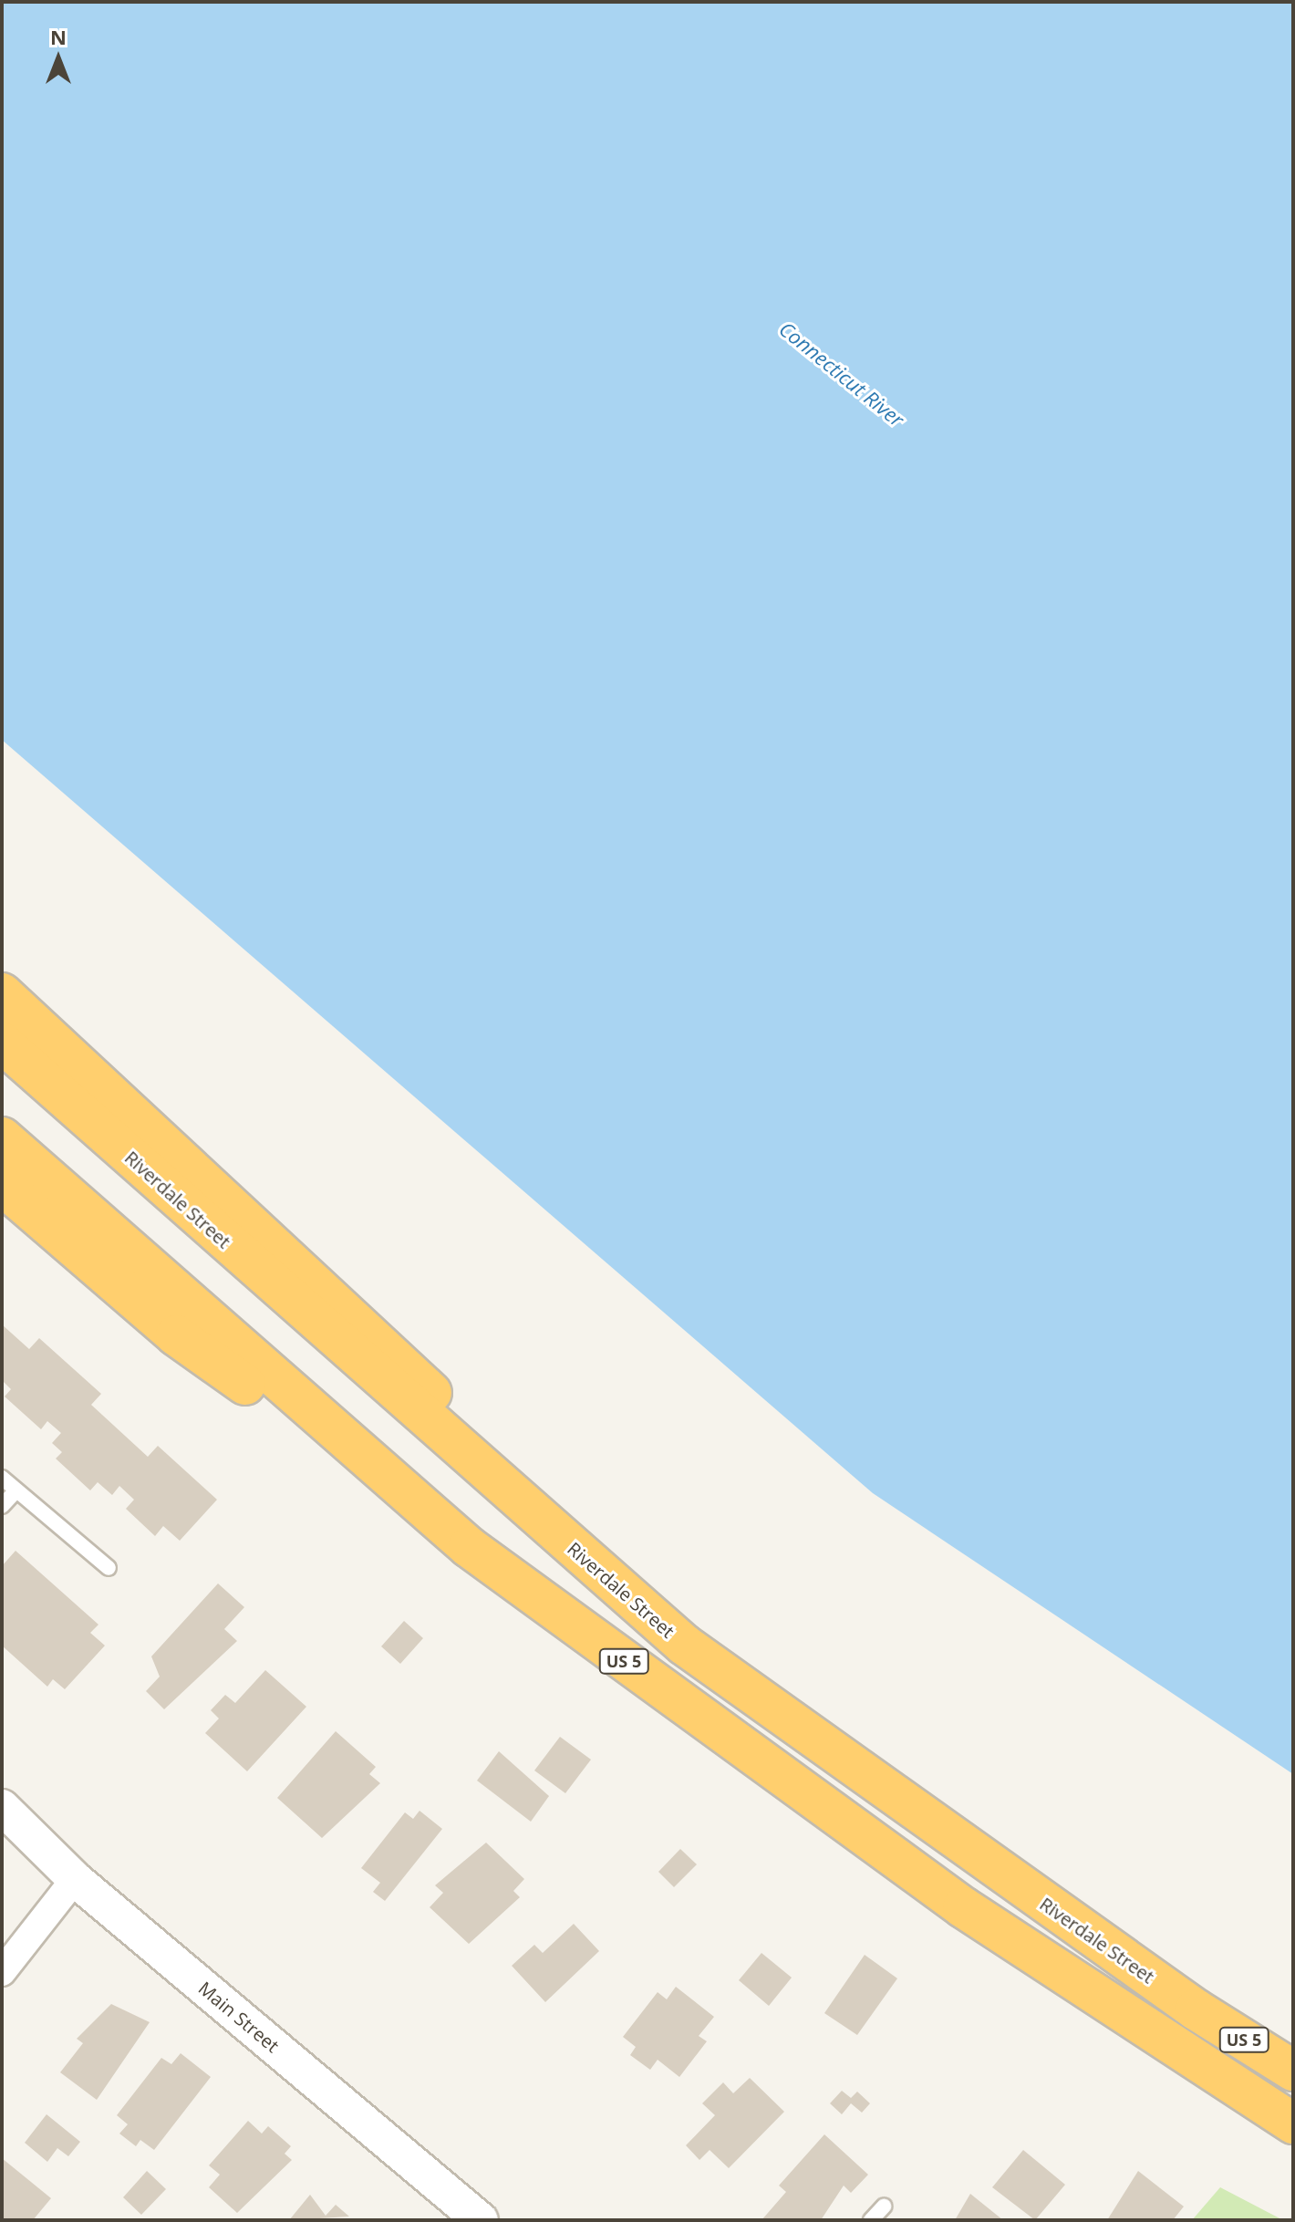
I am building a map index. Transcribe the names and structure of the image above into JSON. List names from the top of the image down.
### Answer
{
  "streets": {
    "highway": ["Riverdale Street", "US 5"],
    "street": ["Main Street"]
  },
  "water": ["Connecticut River"],
  "north": "top"
}
